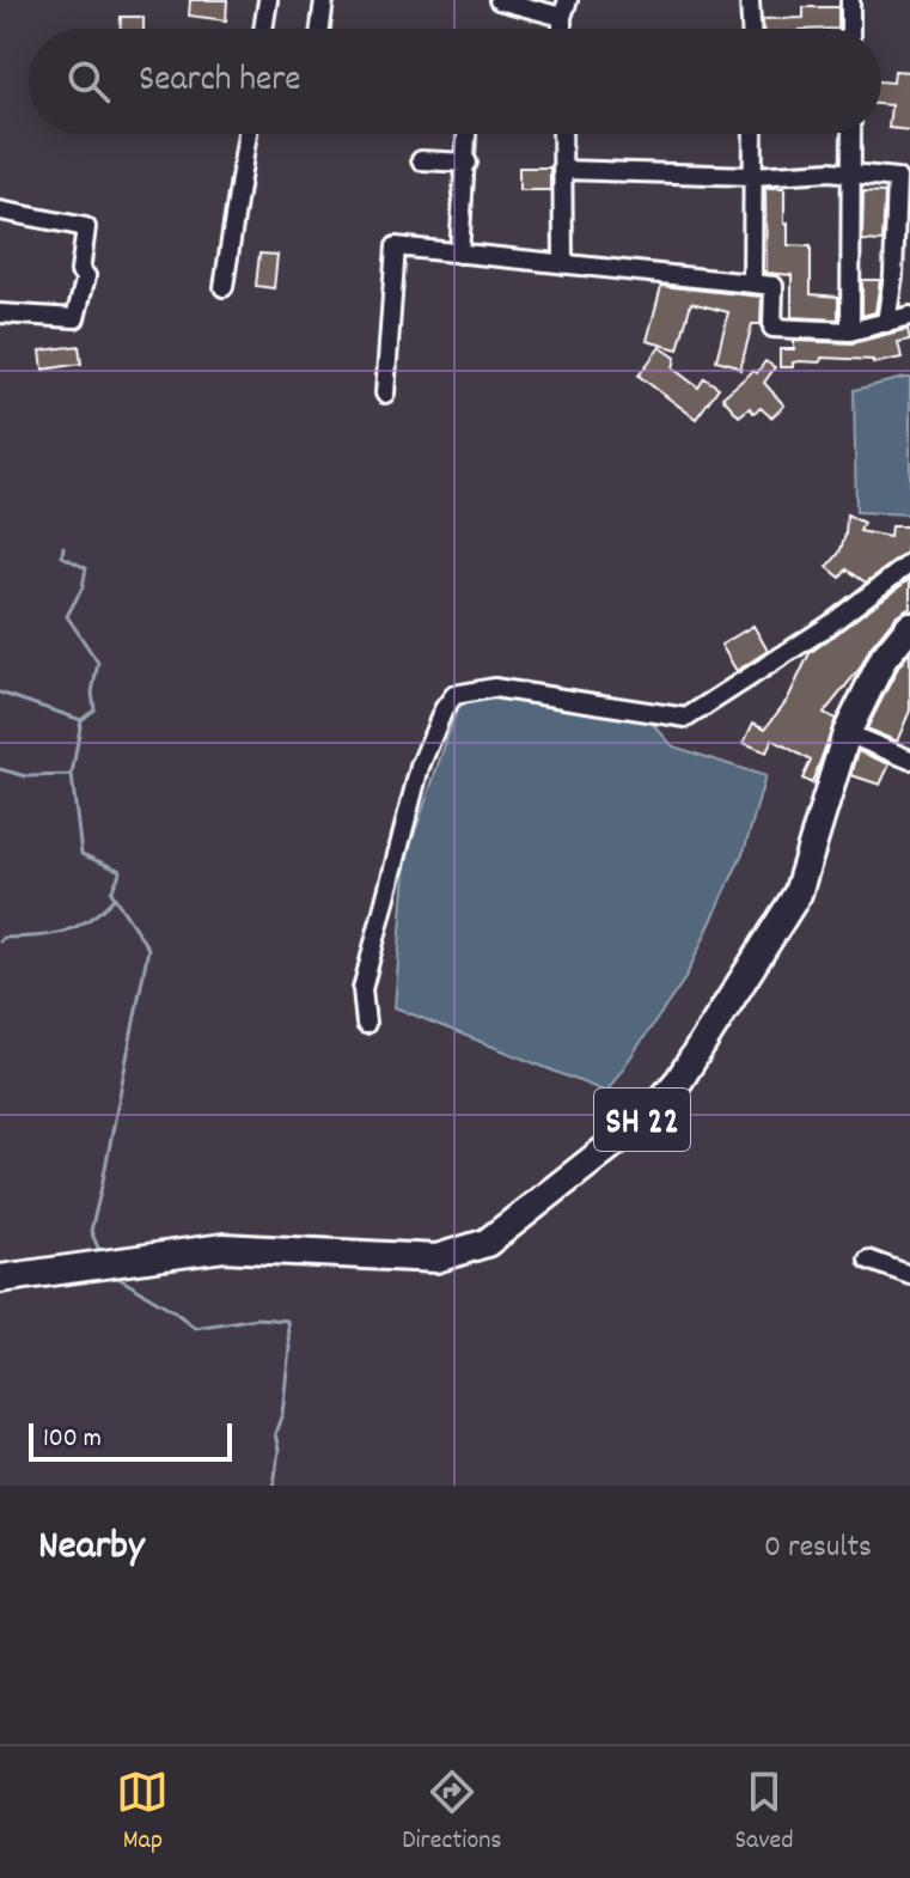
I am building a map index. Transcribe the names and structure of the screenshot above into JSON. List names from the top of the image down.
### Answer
{
  "streets": {
    "main road": ["SH 22"]
  },
  "scale_bar": "100 m",
  "page": {
    "search": "Search here",
    "scale": "100 m",
    "heading": ["Nearby", "0 results"],
    "nav": ["Map", "Directions", "Saved"]
  }
}
